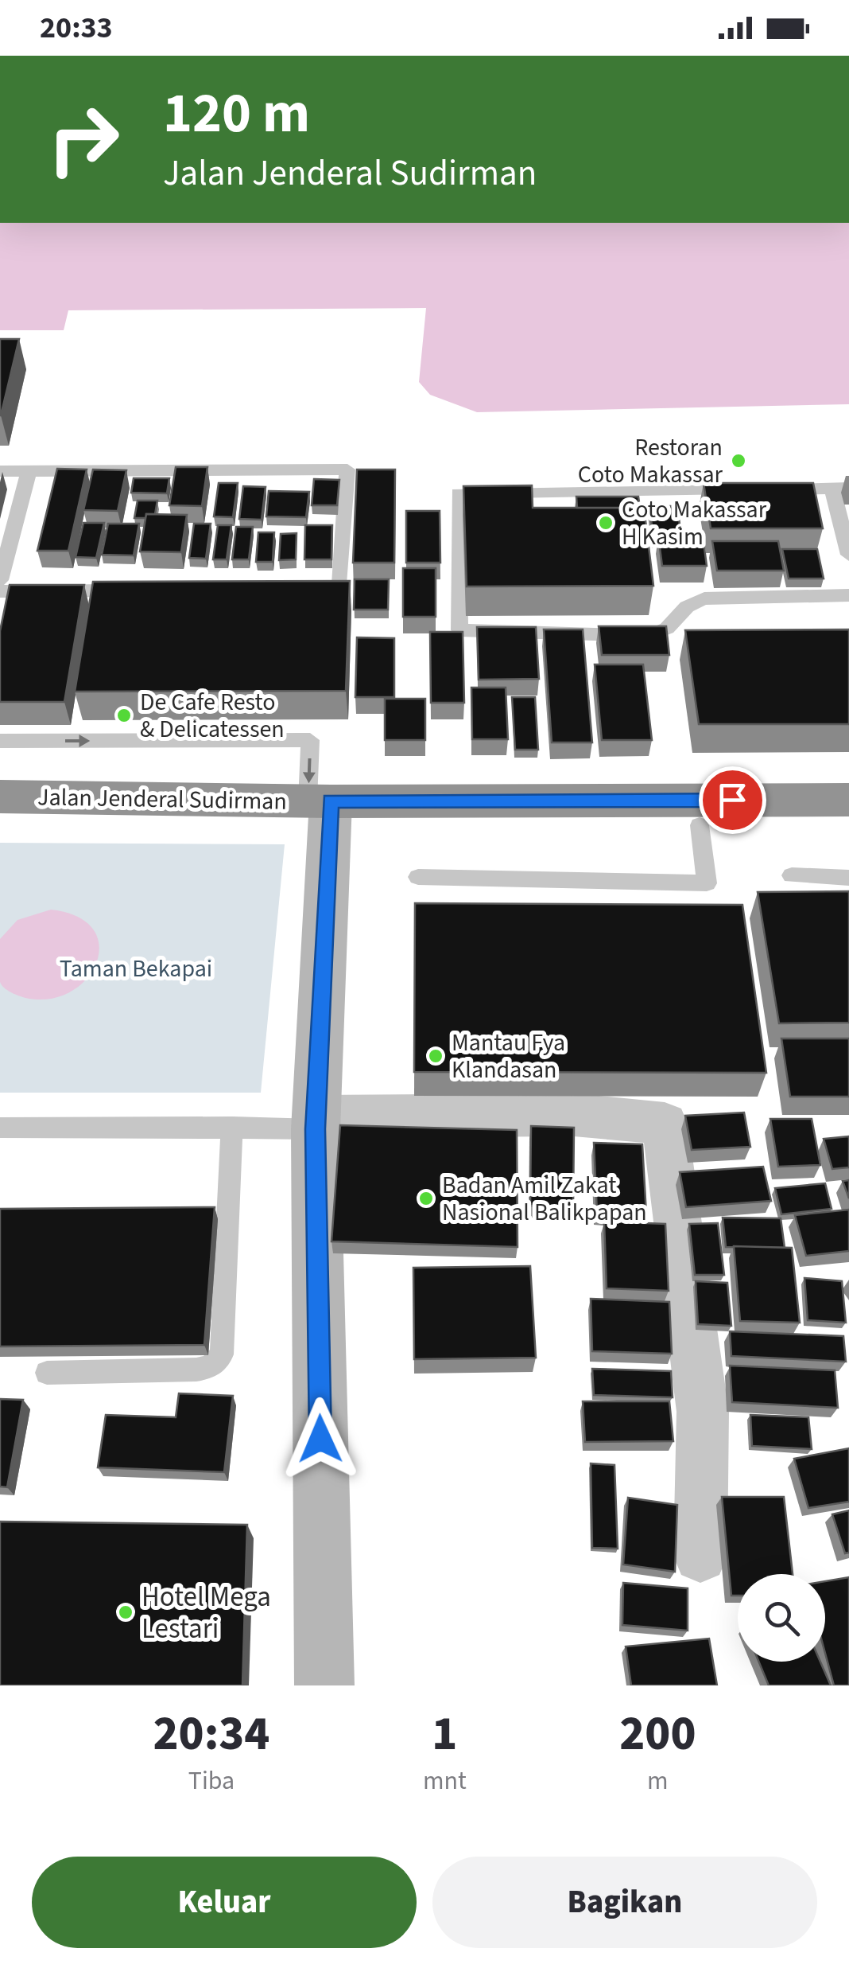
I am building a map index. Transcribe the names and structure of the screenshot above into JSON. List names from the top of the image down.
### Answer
{
  "streets": {
    "highway": ["Jalan Jenderal Sudirman"]
  },
  "parks": ["Taman Bekapai"],
  "places": [
    "Restoran Coto Makassar",
    "Coto Makassar H Kasim",
    "De Cafe Resto & Delicatessen",
    "Mantau Fya Klandasan",
    "Badan Amil Zakat Nasional Balikpapan",
    "Hotel Mega Lestari"
  ],
  "page": {
    "status": "20:33",
    "turn": ["120 m", "Jalan Jenderal Sudirman"],
    "eta": [
      "20:34",
      "Tiba",
      "1",
      "mnt",
      "200",
      "m"
    ],
    "buttons": ["Keluar", "Bagikan"]
  }
}
